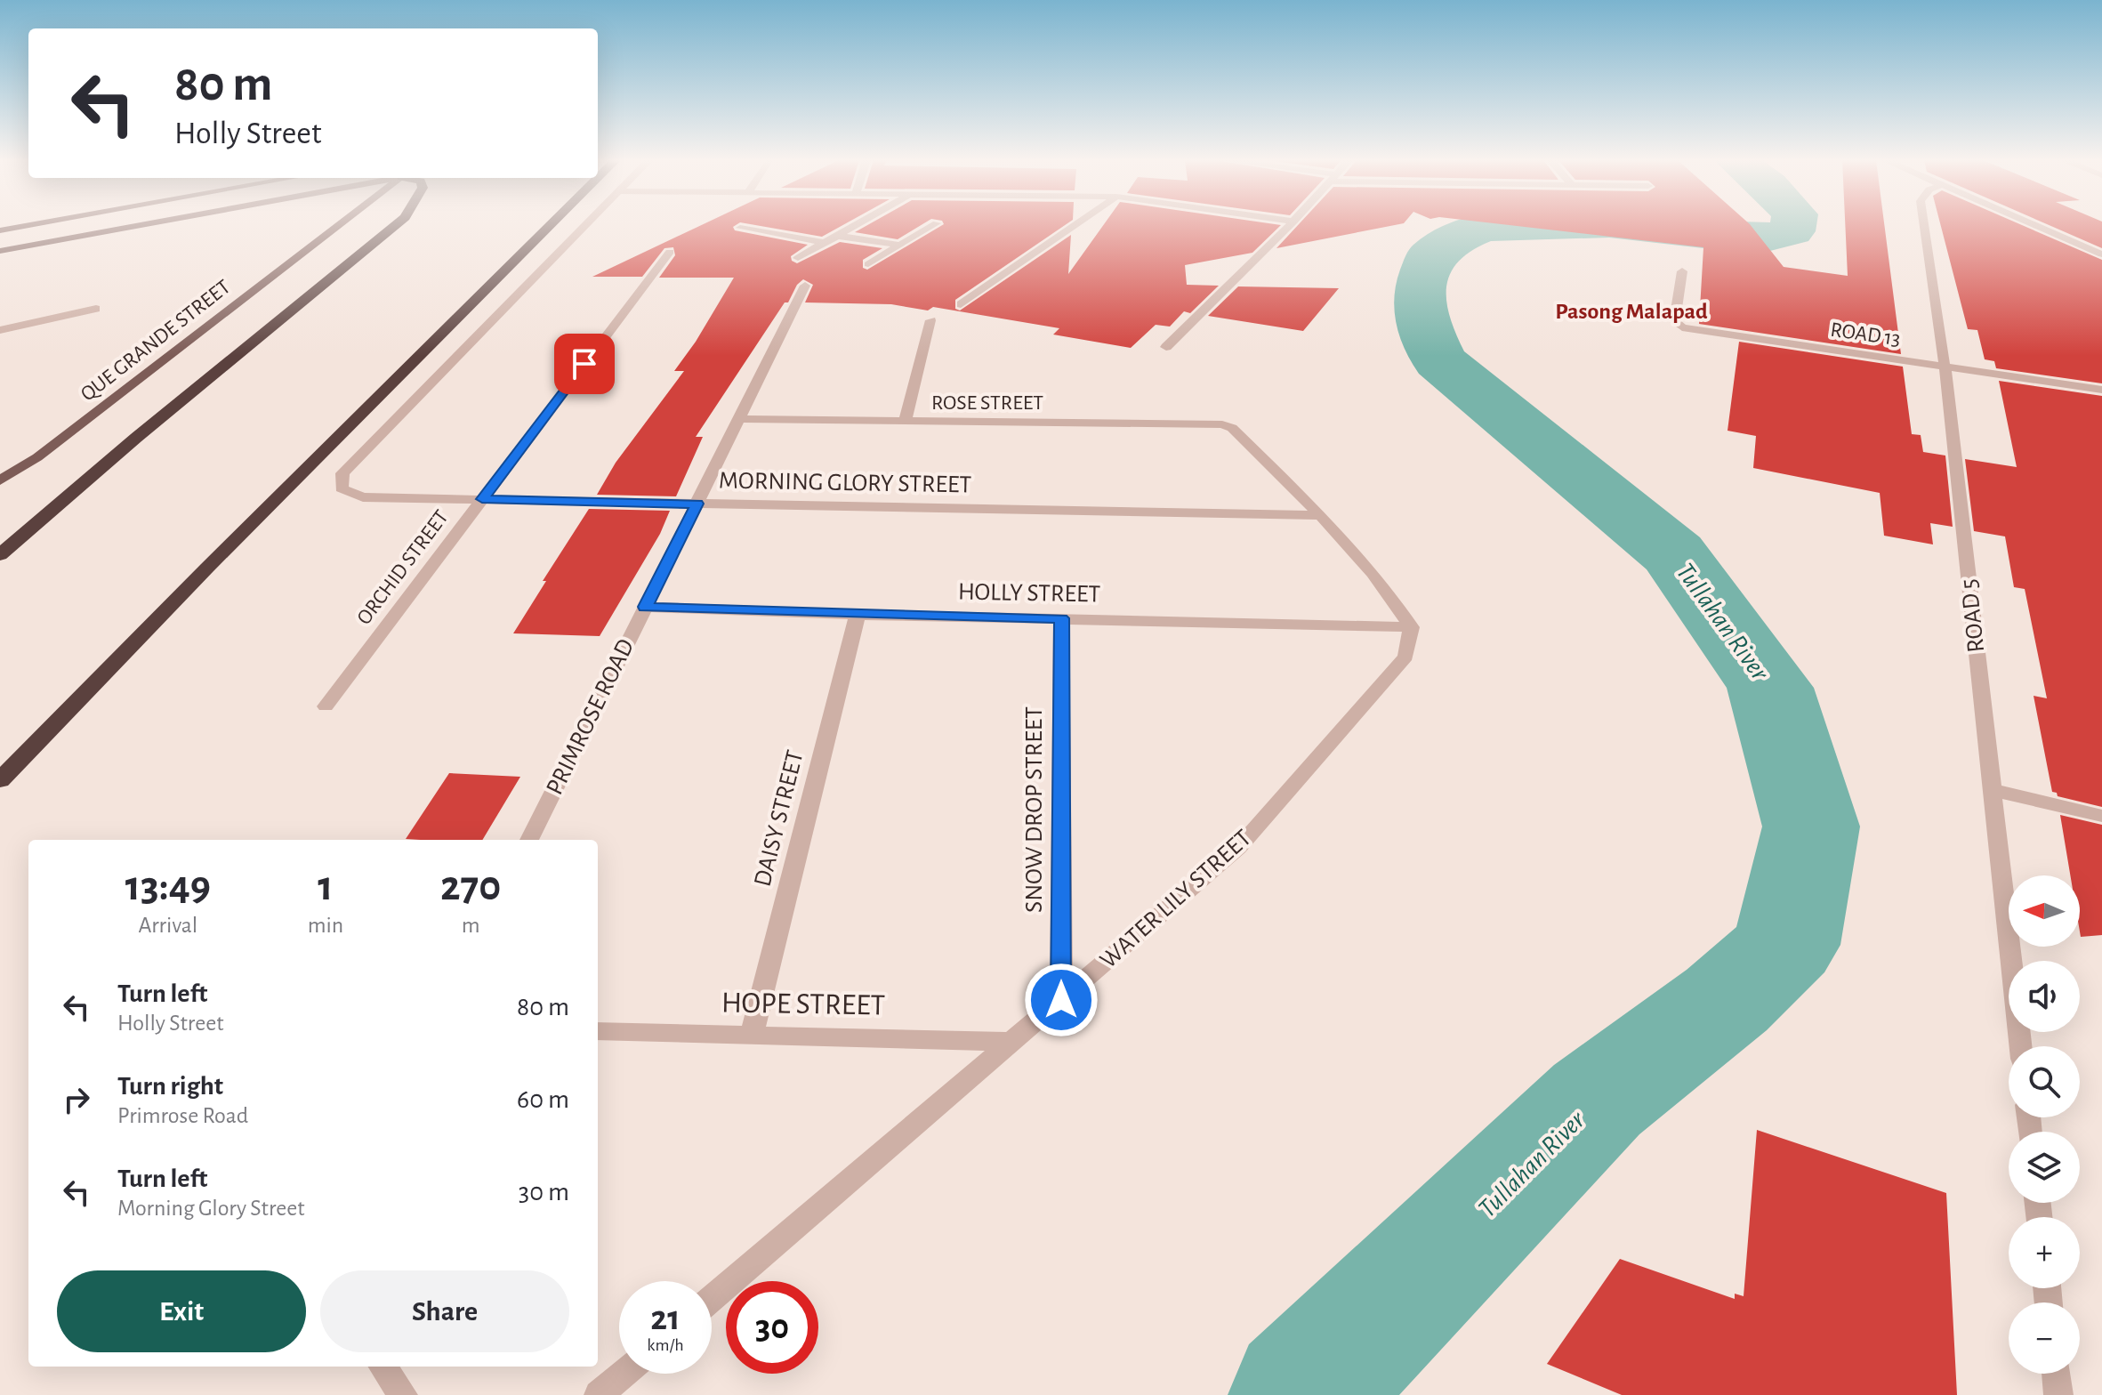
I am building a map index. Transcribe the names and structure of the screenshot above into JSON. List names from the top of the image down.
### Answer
{
  "streets": {
    "main road": ["QUE GRANDE STREET"],
    "street": [
      "ROAD 13",
      "ROSE STREET",
      "MORNING GLORY STREET",
      "ORCHID STREET",
      "HOLLY STREET",
      "ROAD 5",
      "PRIMROSE ROAD",
      "SNOW DROP STREET",
      "DAISY STREET",
      "WATER LILY STREET",
      "HOPE STREET"
    ]
  },
  "crossings": [
    ["ROAD 13", "ROAD 5"],
    ["ROSE STREET", "MORNING GLORY STREET"],
    ["ROSE STREET", "PRIMROSE ROAD"],
    ["MORNING GLORY STREET", "ORCHID STREET"],
    ["MORNING GLORY STREET", "PRIMROSE ROAD"],
    ["HOLLY STREET", "PRIMROSE ROAD"],
    ["HOLLY STREET", "SNOW DROP STREET"],
    ["HOLLY STREET", "DAISY STREET"],
    ["HOLLY STREET", "WATER LILY STREET"],
    ["SNOW DROP STREET", "WATER LILY STREET"],
    ["DAISY STREET", "HOPE STREET"],
    ["WATER LILY STREET", "HOPE STREET"]
  ],
  "districts": ["Pasong Malapad"],
  "water": ["Tullahan River"],
  "north": "left",
  "page": {
    "turn": ["80 m", "Holly Street"],
    "eta": [
      "13:49",
      "Arrival",
      "1",
      "min",
      "270",
      "m"
    ],
    "map_buttons": ["+", "−"],
    "list": [
      {
        "name": "Turn left",
        "note": "Holly Street",
        "value": "80 m"
      },
      {
        "name": "Turn right",
        "note": "Primrose Road",
        "value": "60 m"
      },
      {
        "name": "Turn left",
        "note": "Morning Glory Street",
        "value": "30 m"
      }
    ],
    "buttons": ["Exit", "Share"],
    "speed": "21 km/h",
    "limit": "30"
  }
}
